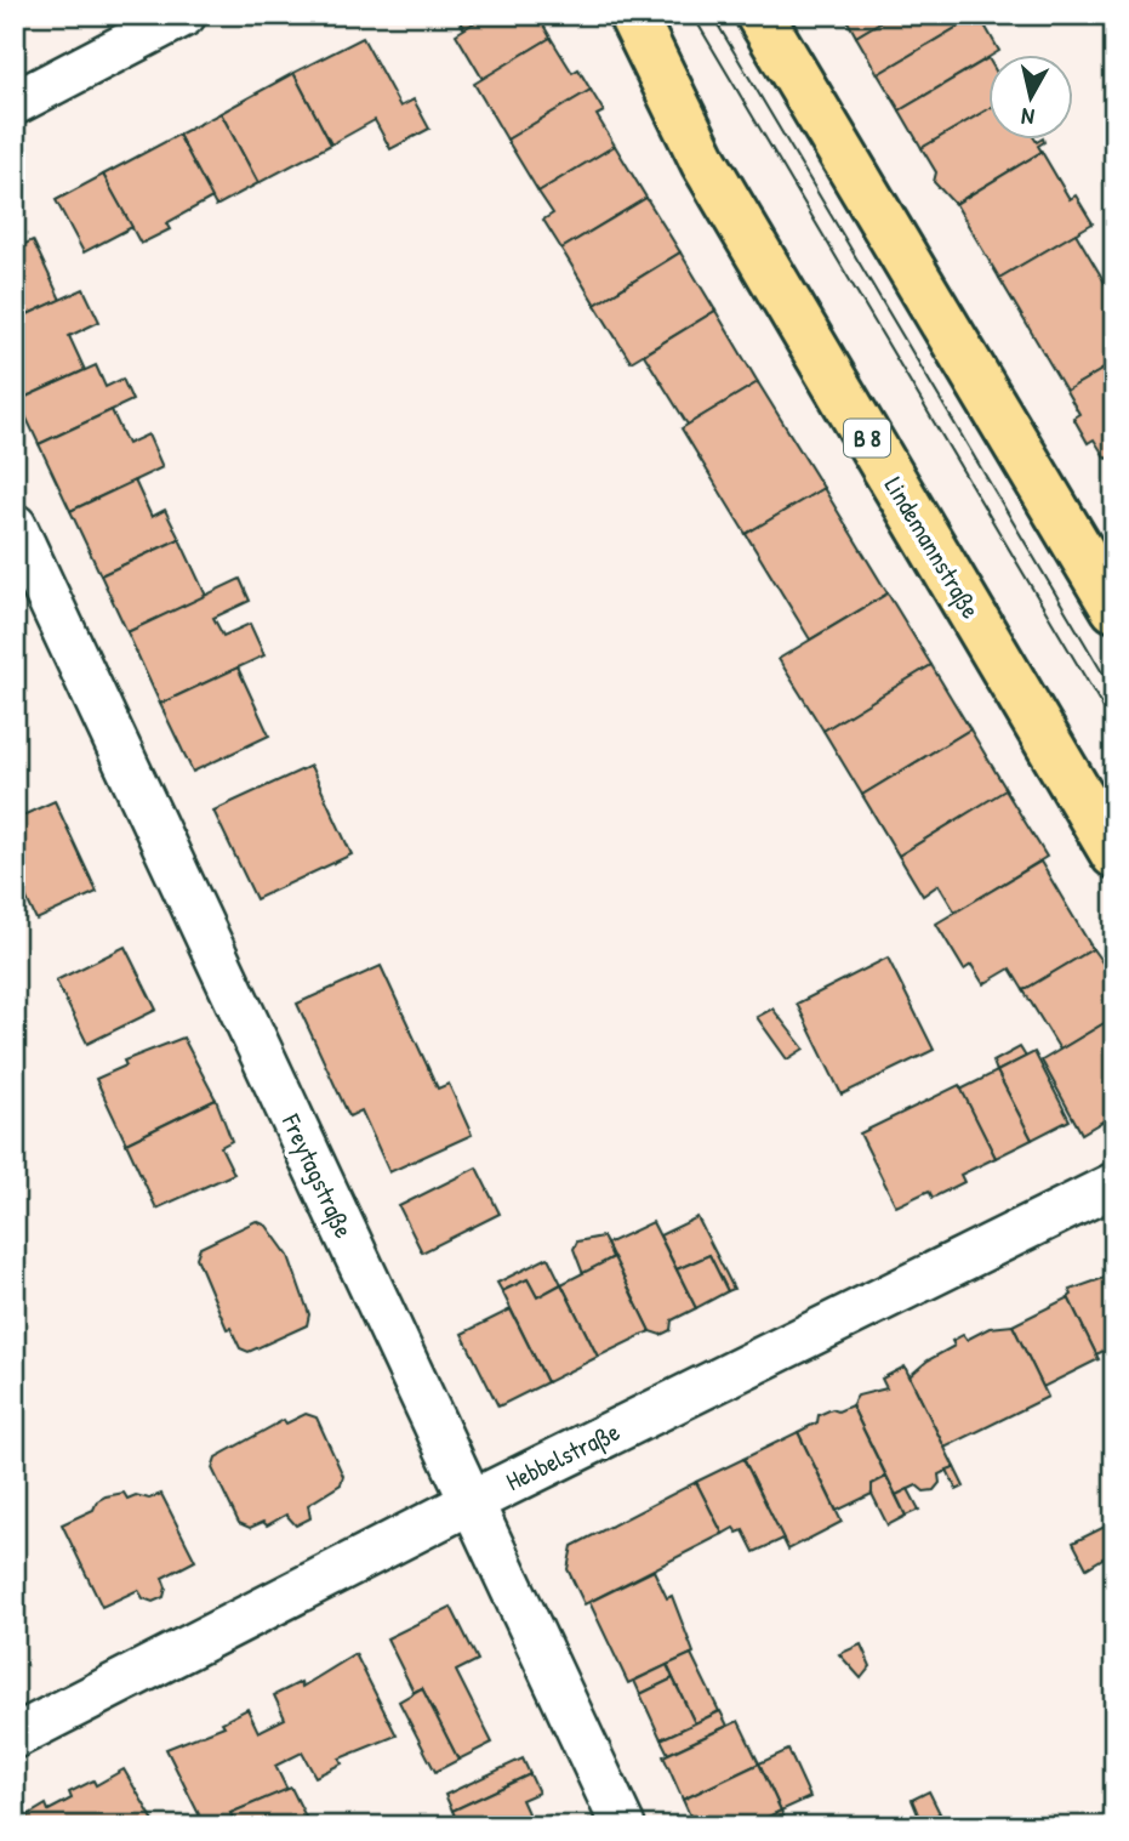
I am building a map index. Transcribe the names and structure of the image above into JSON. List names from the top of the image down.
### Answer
{
  "streets": {
    "main road": ["B 8", "Lindemannstraße"],
    "street": ["Freytagstraße", "Hebbelstraße"]
  },
  "crossings": [
    ["Freytagstraße", "Hebbelstraße"]
  ],
  "north": "bottom"
}
